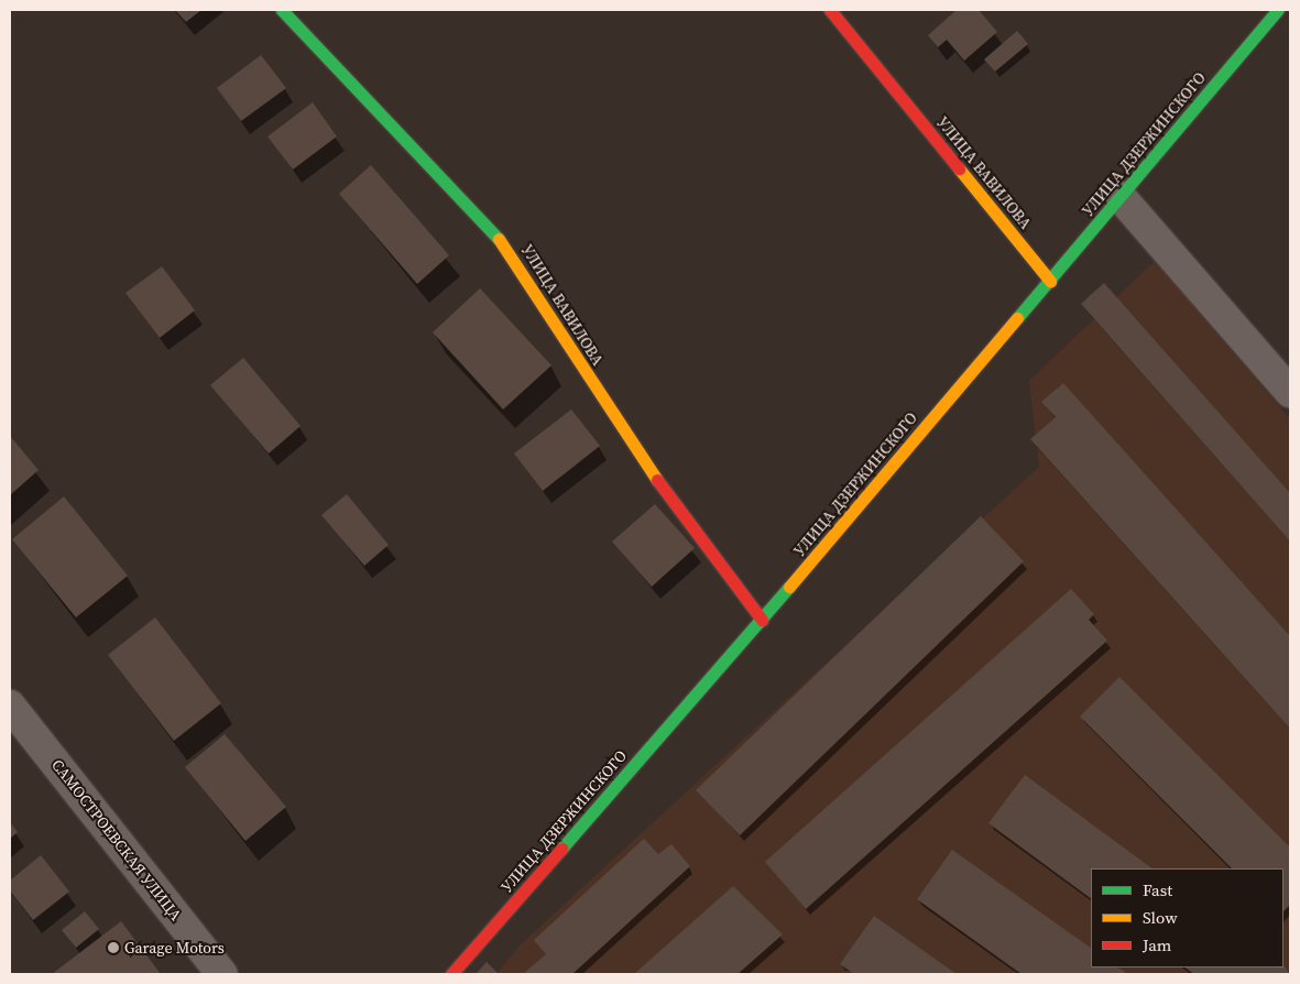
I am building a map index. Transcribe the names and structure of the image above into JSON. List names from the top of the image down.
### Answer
{
  "streets": {
    "street": ["УЛИЦА ДЗЕРЖИНСКОГО", "УЛИЦА ВАВИЛОВА", "САМОСТРОЕВСКАЯ УЛИЦА"]
  },
  "crossings": [
    ["УЛИЦА ДЗЕРЖИНСКОГО", "УЛИЦА ВАВИЛОВА"]
  ],
  "places": ["Garage Motors"],
  "legend": ["Fast", "Slow", "Jam"]
}
